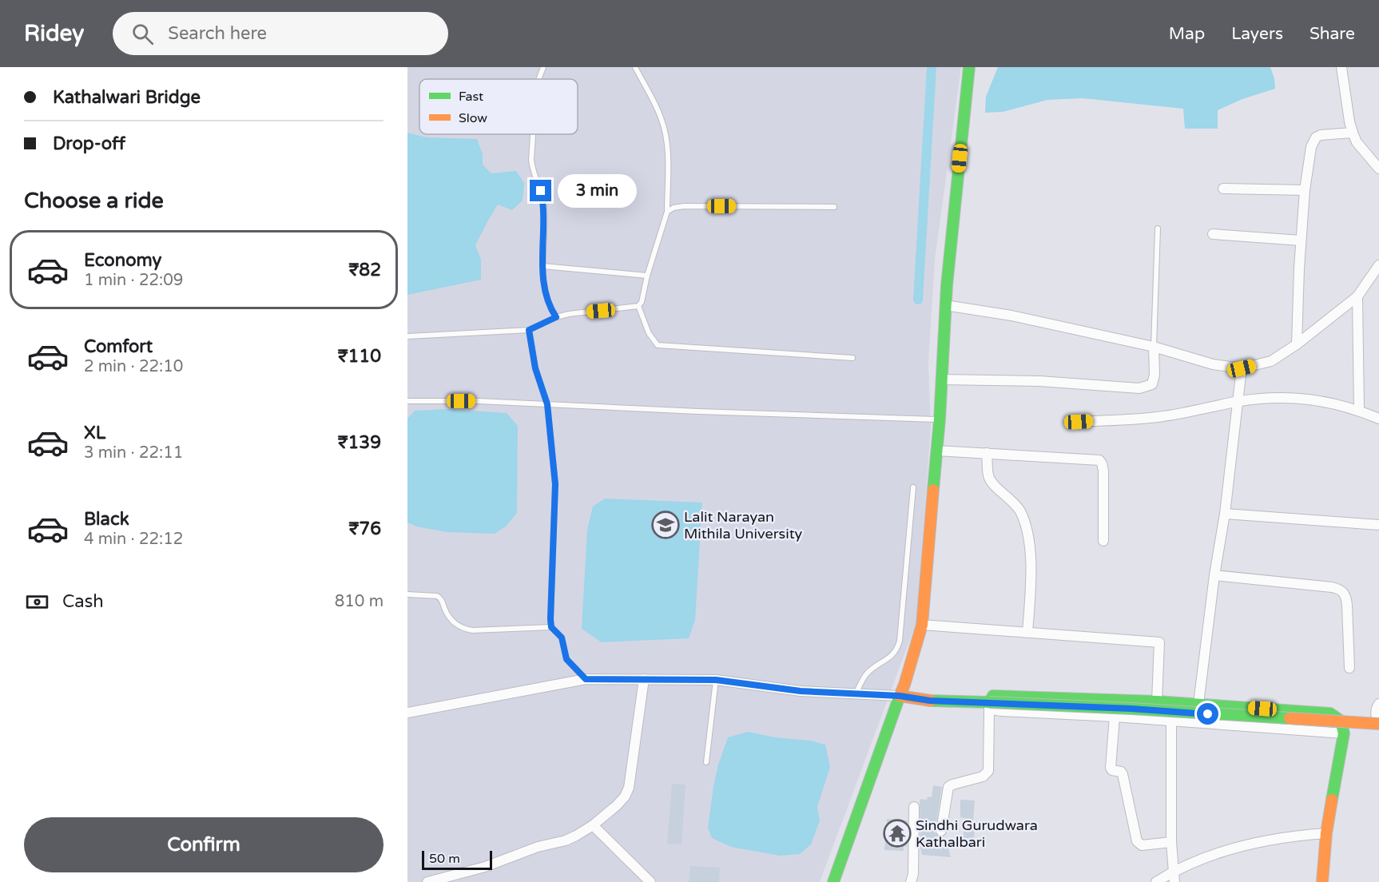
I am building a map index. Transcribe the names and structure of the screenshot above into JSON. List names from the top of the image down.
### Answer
{
  "places": {
    "school or university": ["Lalit Narayan Mithila University"],
    "temple": ["Sindhi Gurudwara Kathalbari"]
  },
  "legend": ["Fast", "Slow"],
  "scale_bar": "50 m",
  "page": {
    "header": "Ridey",
    "search": "Search here",
    "nav": ["Map", "Layers", "Share"],
    "banner": ["Kathalwari Bridge", "Drop-off"],
    "heading": "Choose a ride",
    "bubble": "3 min",
    "list": [
      {
        "name": "Economy",
        "note": "1 min · 22:09",
        "value": "₹82"
      },
      {
        "name": "Comfort",
        "note": "2 min · 22:10",
        "value": "₹110"
      },
      {
        "name": "XL",
        "note": "3 min · 22:11",
        "value": "₹139"
      },
      {
        "name": "Black",
        "note": "4 min · 22:12",
        "value": "₹76"
      }
    ],
    "pay": ["Cash", "810 m"],
    "buttons": "Confirm",
    "scale": "50 m"
  }
}
